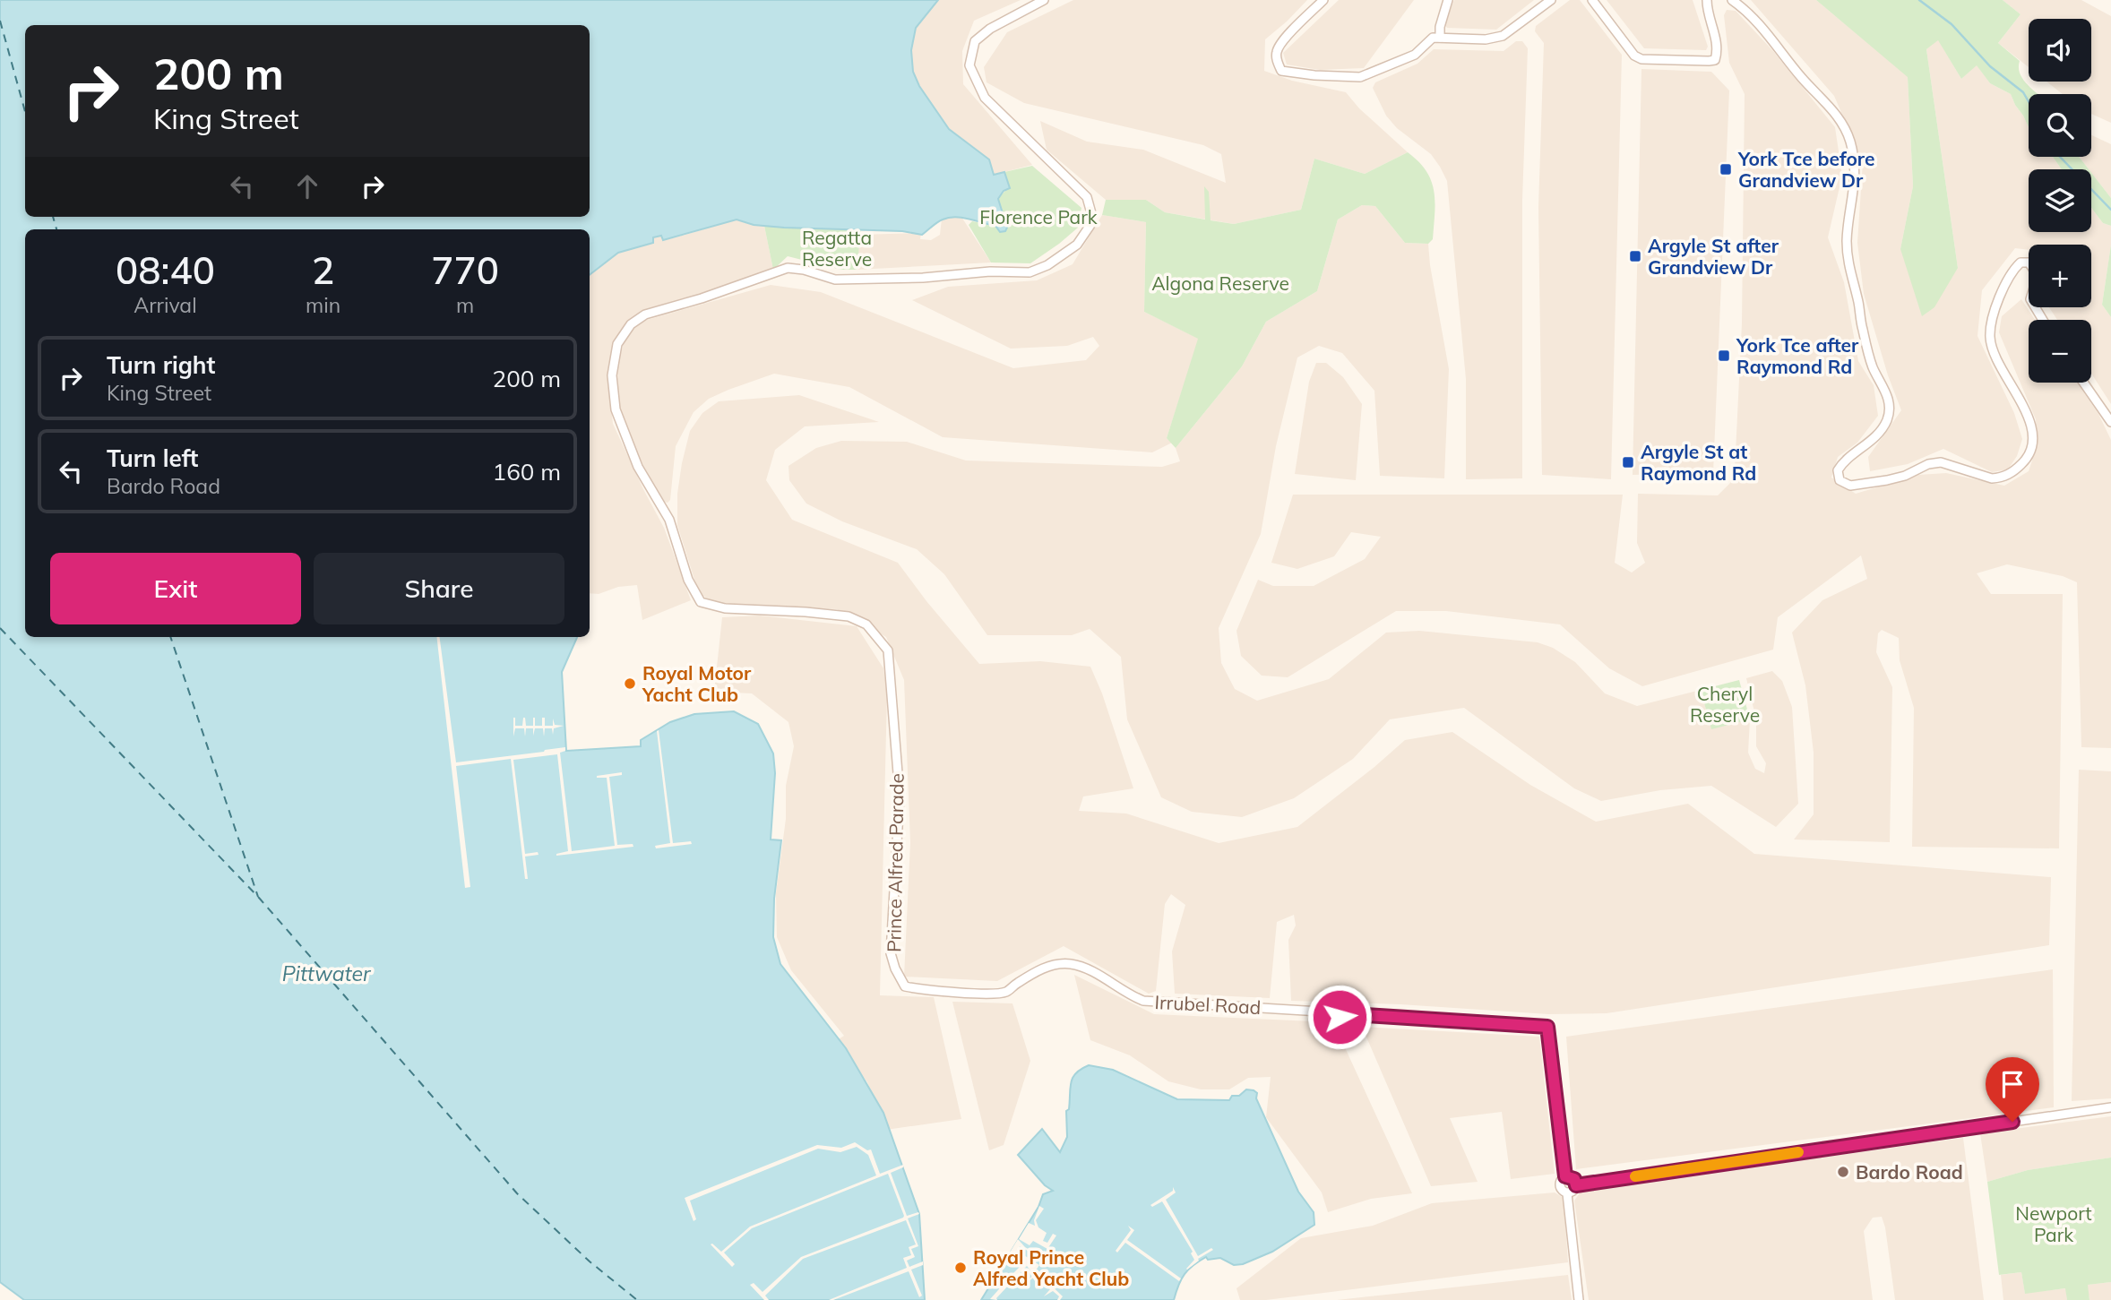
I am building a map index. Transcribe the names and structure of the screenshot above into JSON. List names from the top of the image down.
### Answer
{
  "streets": {
    "street": ["Prince Alfred Parade", "Irrubel Road"]
  },
  "crossings": [
    ["Prince Alfred Parade", "Irrubel Road"]
  ],
  "water": ["Pittwater"],
  "parks": [
    "Florence Park",
    "Regatta Reserve",
    "Algona Reserve",
    "Cheryl Reserve",
    "Newport Park"
  ],
  "places": {
    "transit": [
      "York Tce before Grandview Dr",
      "Argyle St after Grandview Dr",
      "York Tce after Raymond Rd",
      "Argyle St at Raymond Rd"
    ],
    "other": ["Royal Motor Yacht Club", "Bardo Road", "Royal Prince Alfred Yacht Club"]
  },
  "page": {
    "map_buttons": ["+", "−"],
    "turn": ["200 m", "King Street"],
    "eta": [
      "08:40",
      "Arrival",
      "2",
      "min",
      "770",
      "m"
    ],
    "list": [
      {
        "name": "Turn right",
        "note": "King Street",
        "value": "200 m"
      },
      {
        "name": "Turn left",
        "note": "Bardo Road",
        "value": "160 m"
      }
    ],
    "buttons": ["Exit", "Share"]
  }
}
